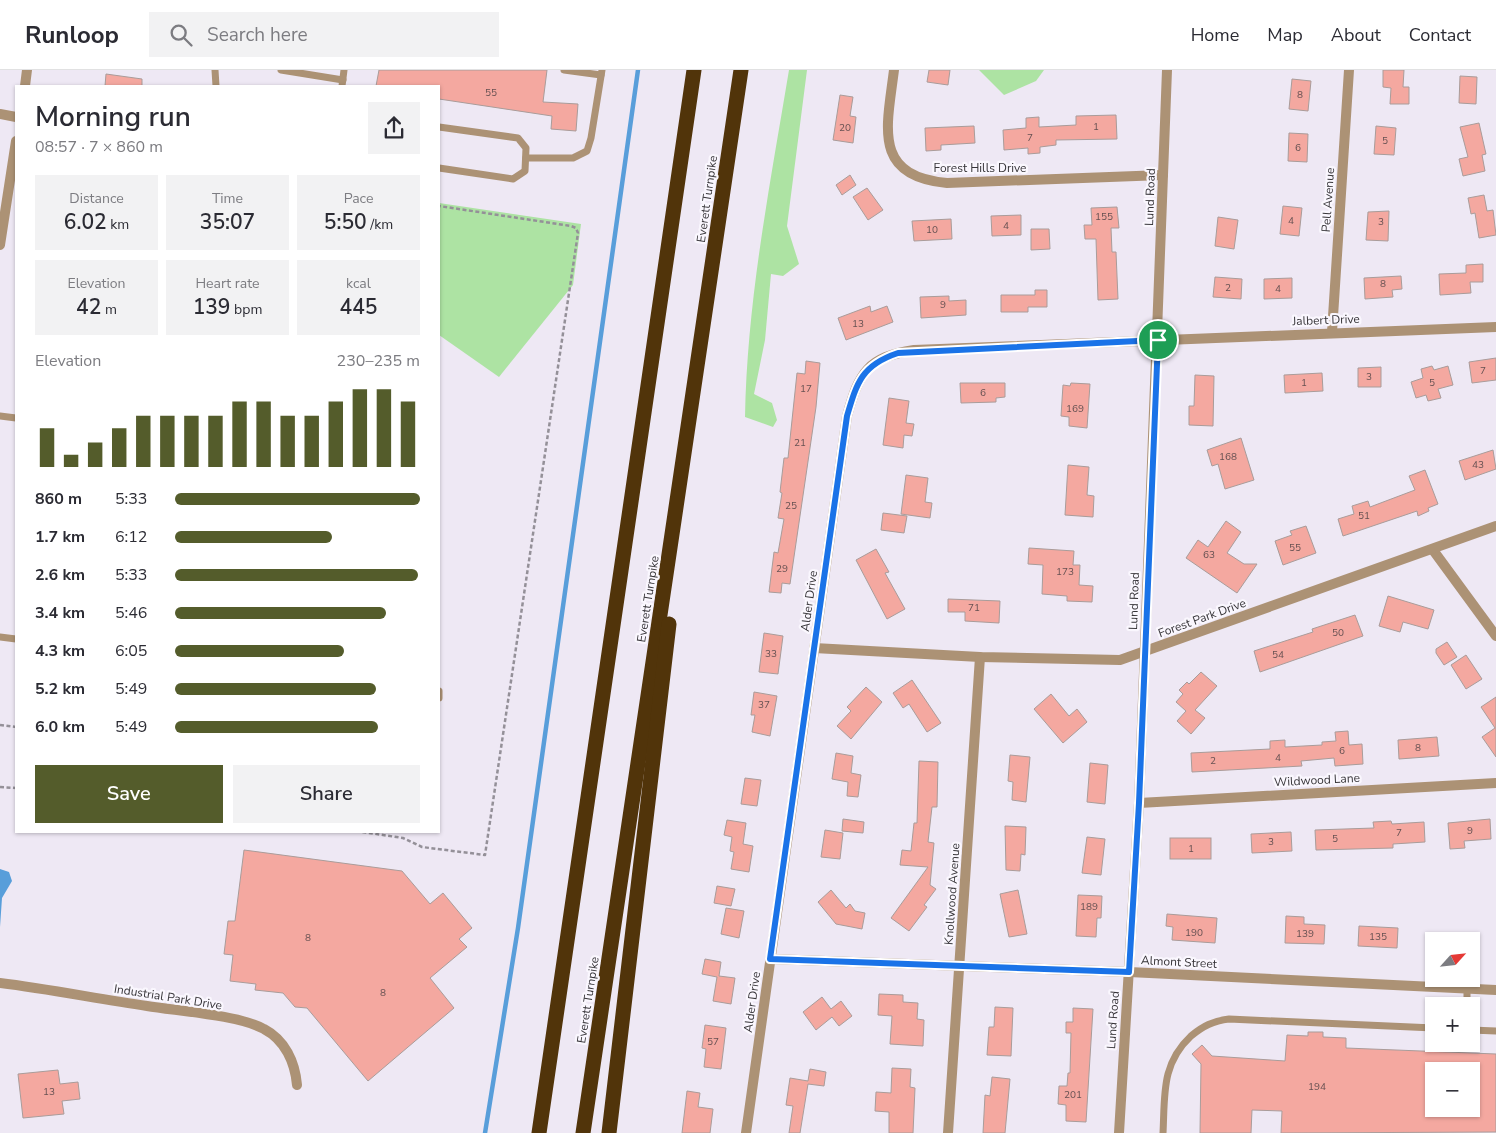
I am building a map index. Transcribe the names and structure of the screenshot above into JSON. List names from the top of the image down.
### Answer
{
  "streets": {
    "highway": ["Everett Turnpike"],
    "street": [
      "Forest Hills Drive",
      "Lund Road",
      "Pell Avenue",
      "Jalbert Drive",
      "Alder Drive",
      "Forest Park Drive",
      "Wildwood Lane",
      "Knollwood Avenue",
      "Almont Street",
      "Industrial Park Drive"
    ]
  },
  "crossings": [
    ["Forest Hills Drive", "Lund Road"],
    ["Lund Road", "Jalbert Drive"],
    ["Lund Road", "Alder Drive"],
    ["Lund Road", "Forest Park Drive"],
    ["Lund Road", "Wildwood Lane"],
    ["Lund Road", "Almont Street"],
    ["Pell Avenue", "Jalbert Drive"],
    ["Jalbert Drive", "Alder Drive"],
    ["Alder Drive", "Forest Park Drive"],
    ["Alder Drive", "Almont Street"],
    ["Forest Park Drive", "Knollwood Avenue"],
    ["Knollwood Avenue", "Almont Street"]
  ],
  "house_numbers": [
    "55",
    "8",
    "1",
    "20",
    "7",
    "5",
    "6",
    "155",
    "4",
    "3",
    "4",
    "10",
    "8",
    "2",
    "4",
    "9",
    "13",
    "7",
    "3",
    "1",
    "5",
    "17",
    "6",
    "169",
    "21",
    "168",
    "43",
    "25",
    "51",
    "55",
    "63",
    "29",
    "173",
    "71",
    "50",
    "33",
    "54",
    "37",
    "8",
    "6",
    "4",
    "2",
    "9",
    "7",
    "5",
    "3",
    "1",
    "189",
    "190",
    "139",
    "135",
    "8",
    "8",
    "57",
    "194",
    "13",
    "201"
  ],
  "north": "top right",
  "page": {
    "header": "Runloop",
    "search": "Search here",
    "nav": [
      "Home",
      "Map",
      "About",
      "Contact"
    ],
    "heading": ["Morning run", "08:57 · 7 × 860 m"],
    "stats": [
      ["Distance", "6.02 km"],
      ["Time", "35:07"],
      ["Pace", "5:50 /km"],
      ["Elevation", "42 m"],
      ["Heart rate", "139 bpm"],
      ["kcal", "445"]
    ],
    "chart": ["Elevation", "230–235 m"],
    "list": [
      {
        "name": "860 m",
        "note": "5:33"
      },
      {
        "name": "1.7 km",
        "note": "6:12"
      },
      {
        "name": "2.6 km",
        "note": "5:33"
      },
      {
        "name": "3.4 km",
        "note": "5:46"
      },
      {
        "name": "4.3 km",
        "note": "6:05"
      },
      {
        "name": "5.2 km",
        "note": "5:49"
      },
      {
        "name": "6.0 km",
        "note": "5:49"
      }
    ],
    "buttons": ["Save", "Share"],
    "map_buttons": ["+", "−"]
  }
}
